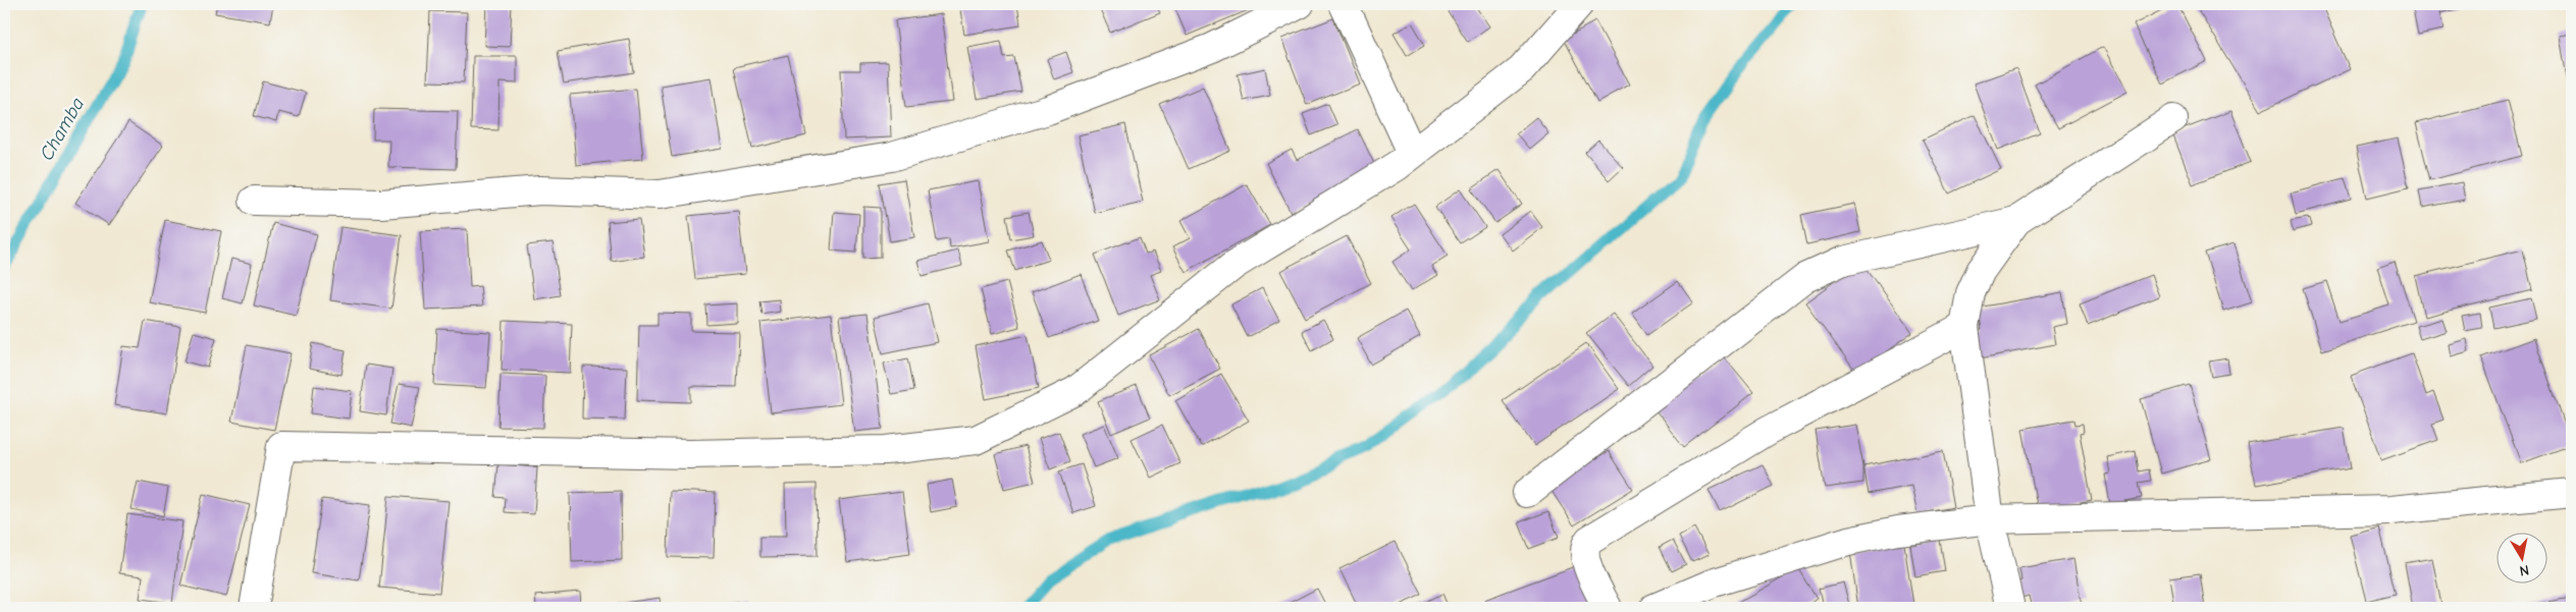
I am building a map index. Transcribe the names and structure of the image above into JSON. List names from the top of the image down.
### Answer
{
  "water": ["Chamba"],
  "north": "bottom"
}
